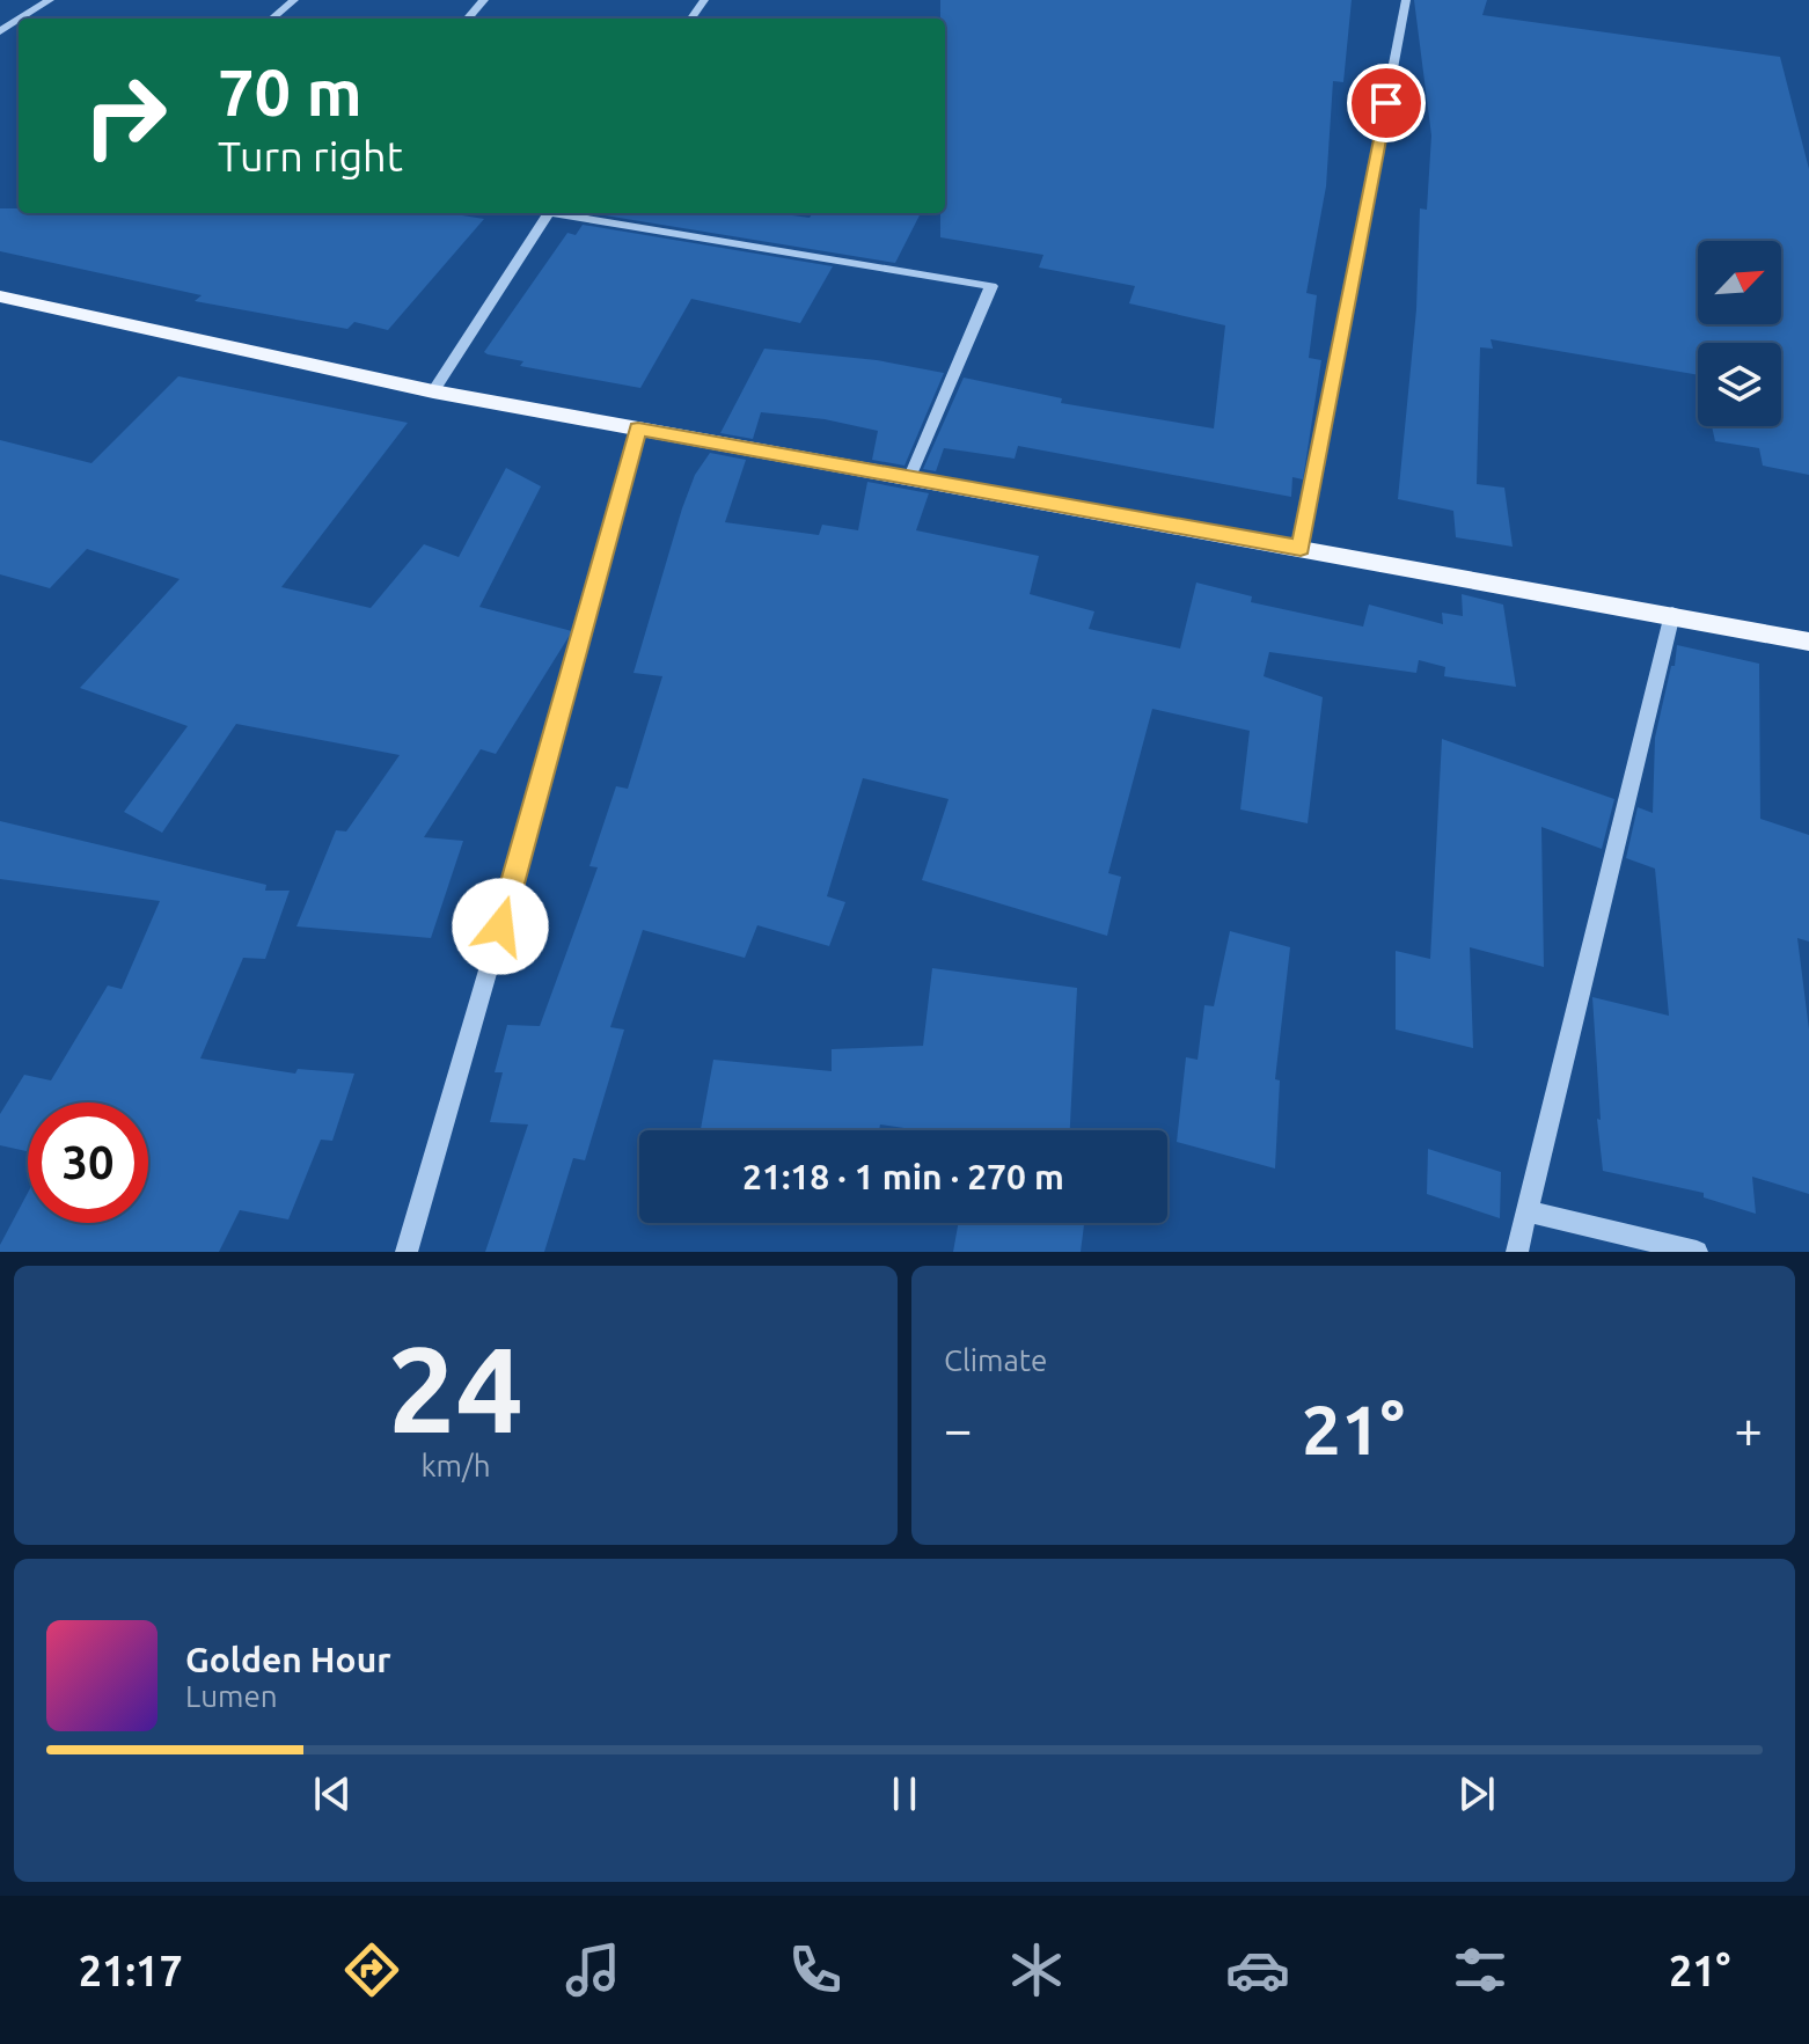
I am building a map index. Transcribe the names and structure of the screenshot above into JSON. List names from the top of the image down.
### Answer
{
  "north": "top right",
  "page": {
    "turn": ["70 m", "Turn right"],
    "limit": "30",
    "trip": "21:18 · 1 min · 270 m",
    "tile": [
      ["24", "km/h"],
      "Climate"
    ],
    "heat": ["−", "21°", "+"],
    "song": ["Golden Hour", "Lumen"],
    "tabs": ["21:17", "21°"]
  }
}
